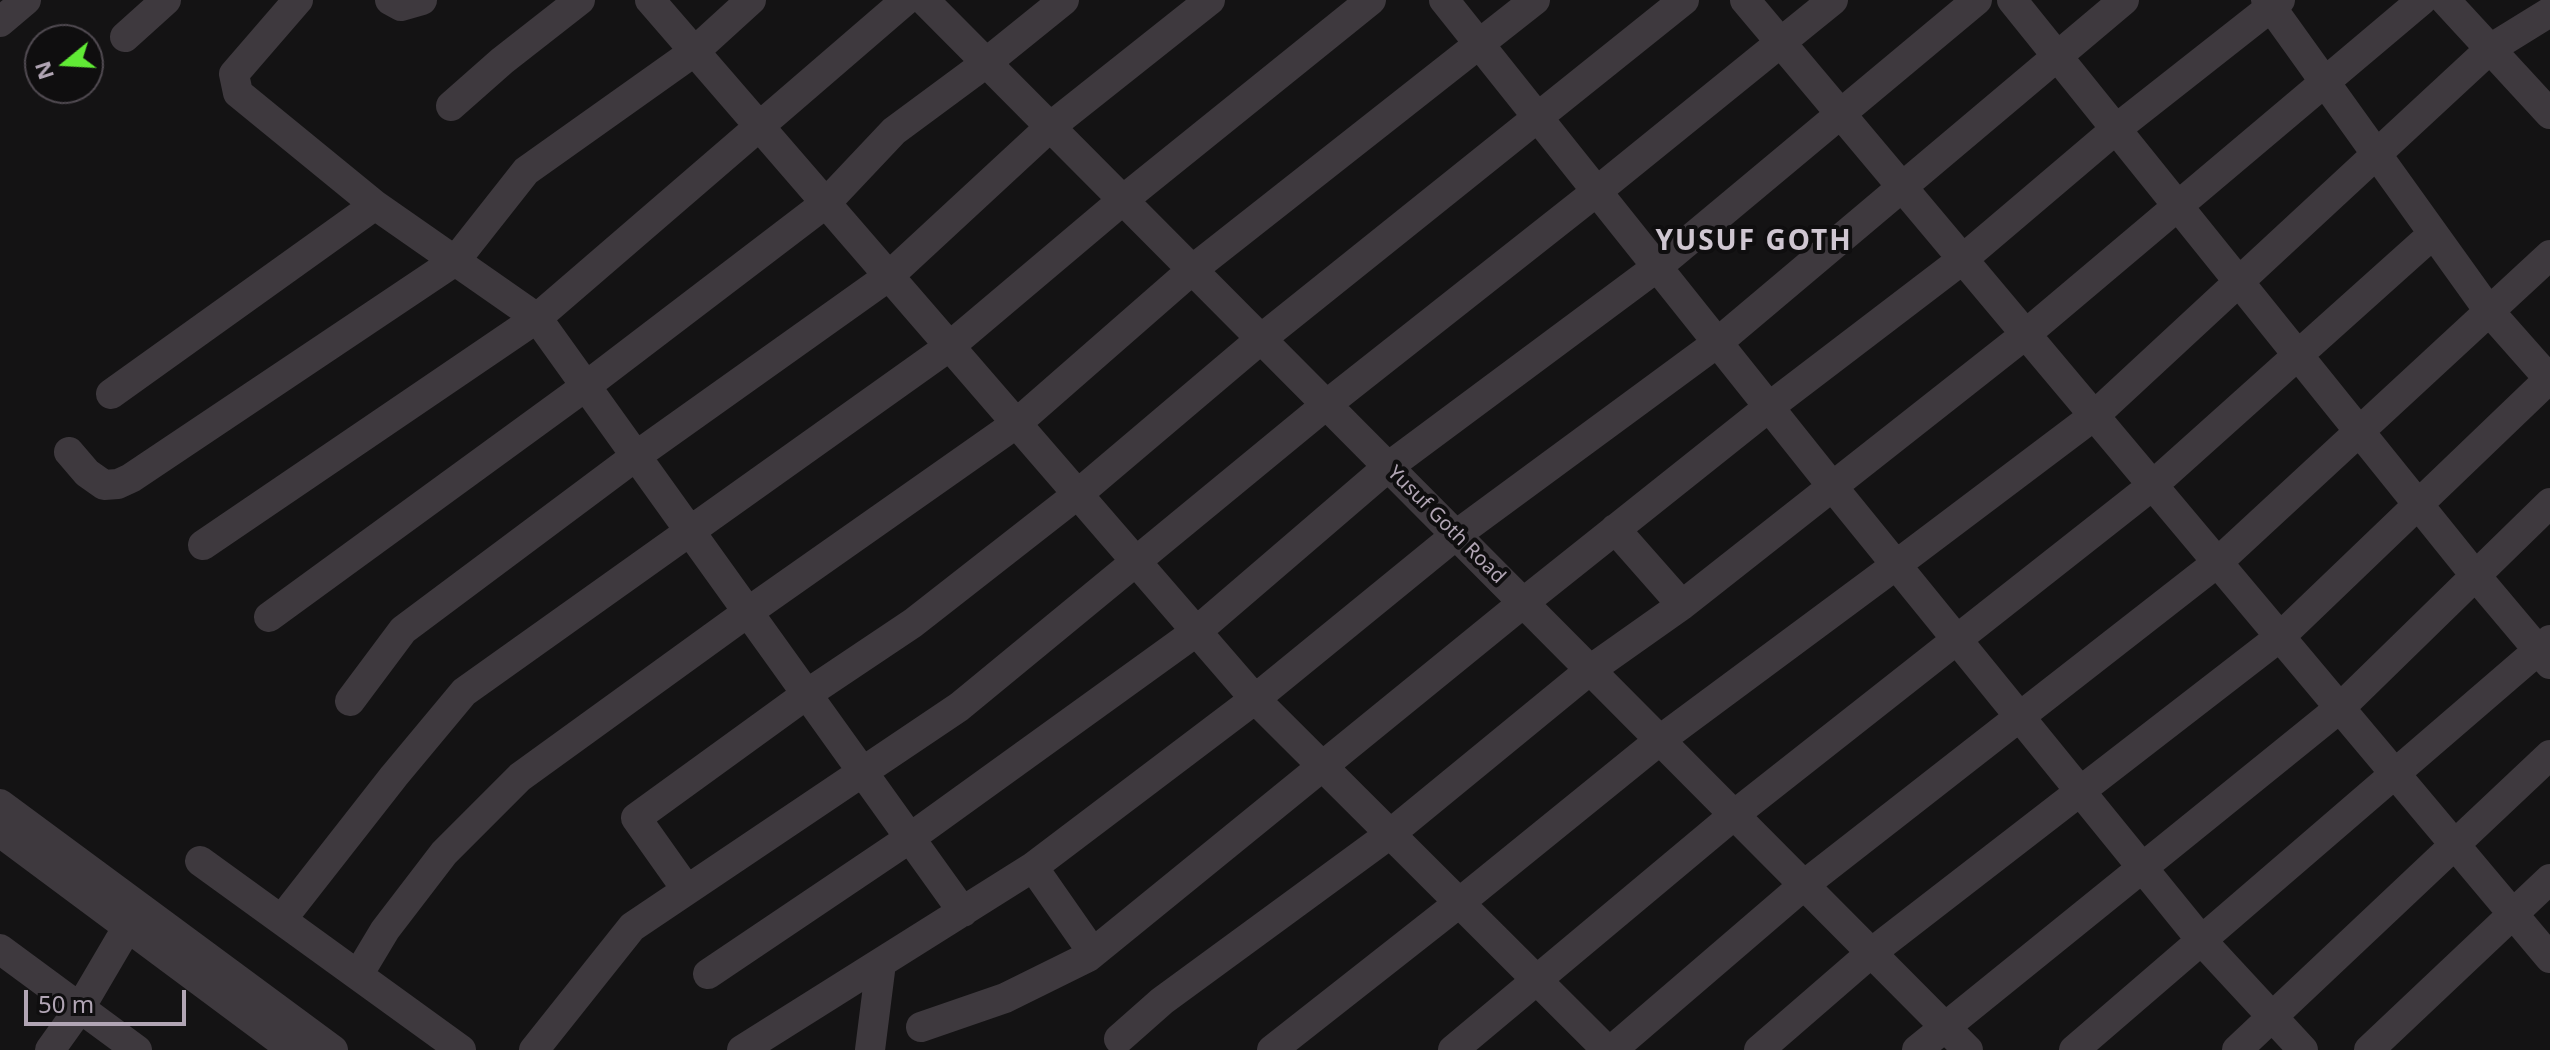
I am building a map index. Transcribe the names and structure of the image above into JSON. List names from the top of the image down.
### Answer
{
  "streets": {
    "street": ["Yusuf Goth Road"]
  },
  "districts": ["YUSUF GOTH"],
  "scale_bar": "50 m",
  "north": "left"
}
